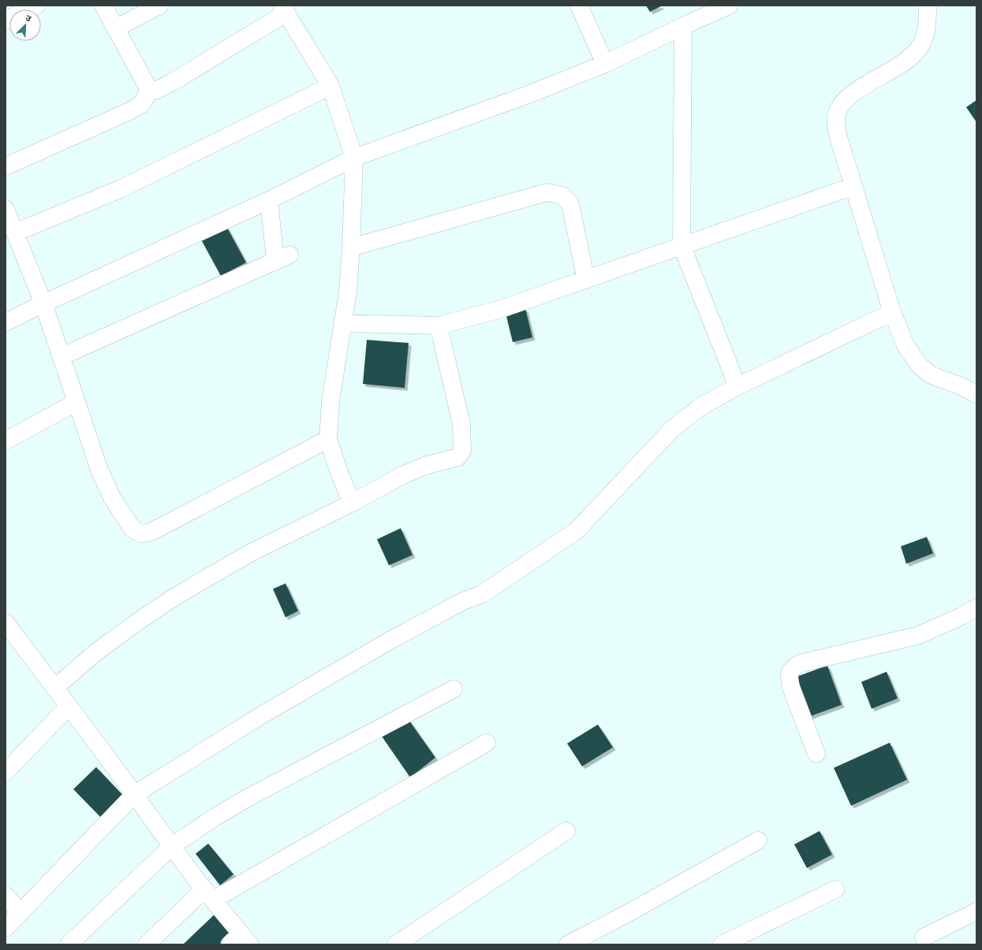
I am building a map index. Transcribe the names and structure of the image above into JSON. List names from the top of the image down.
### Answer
{
  "north": "top right"
}
